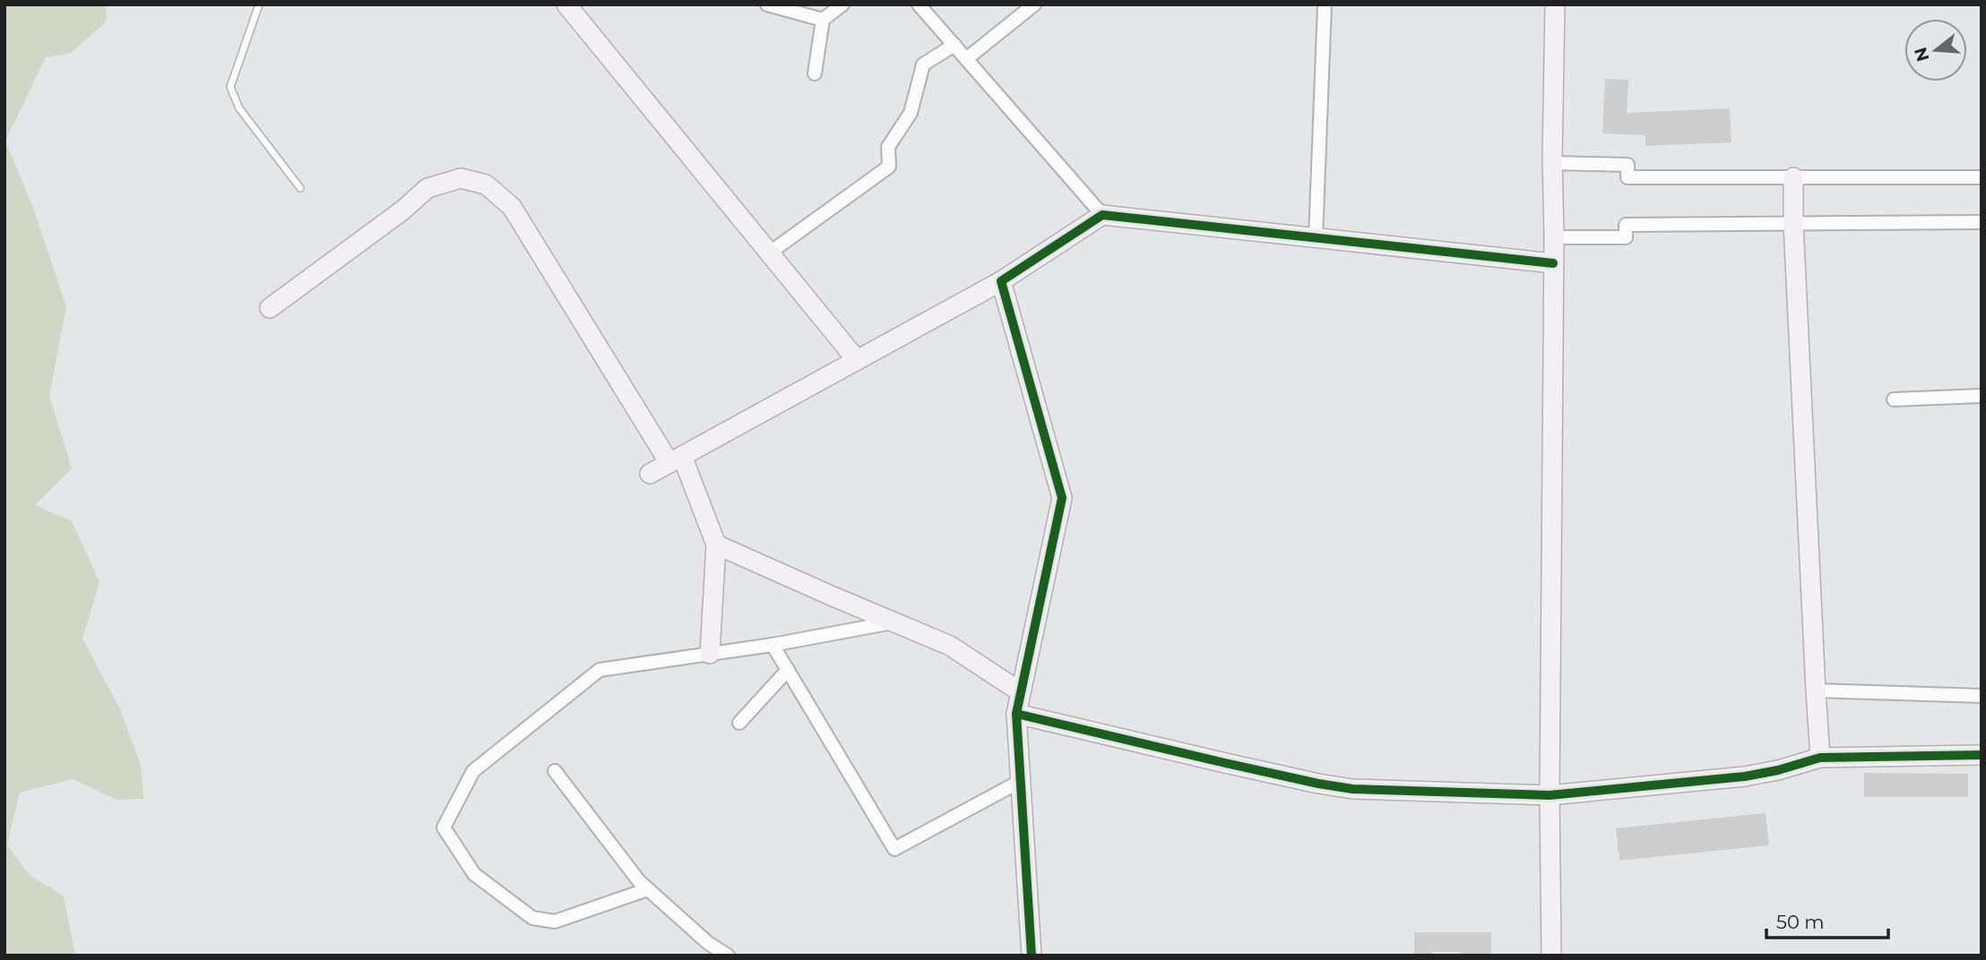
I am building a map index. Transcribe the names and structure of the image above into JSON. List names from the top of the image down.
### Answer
{
  "scale_bar": "50 m",
  "north": "left"
}
